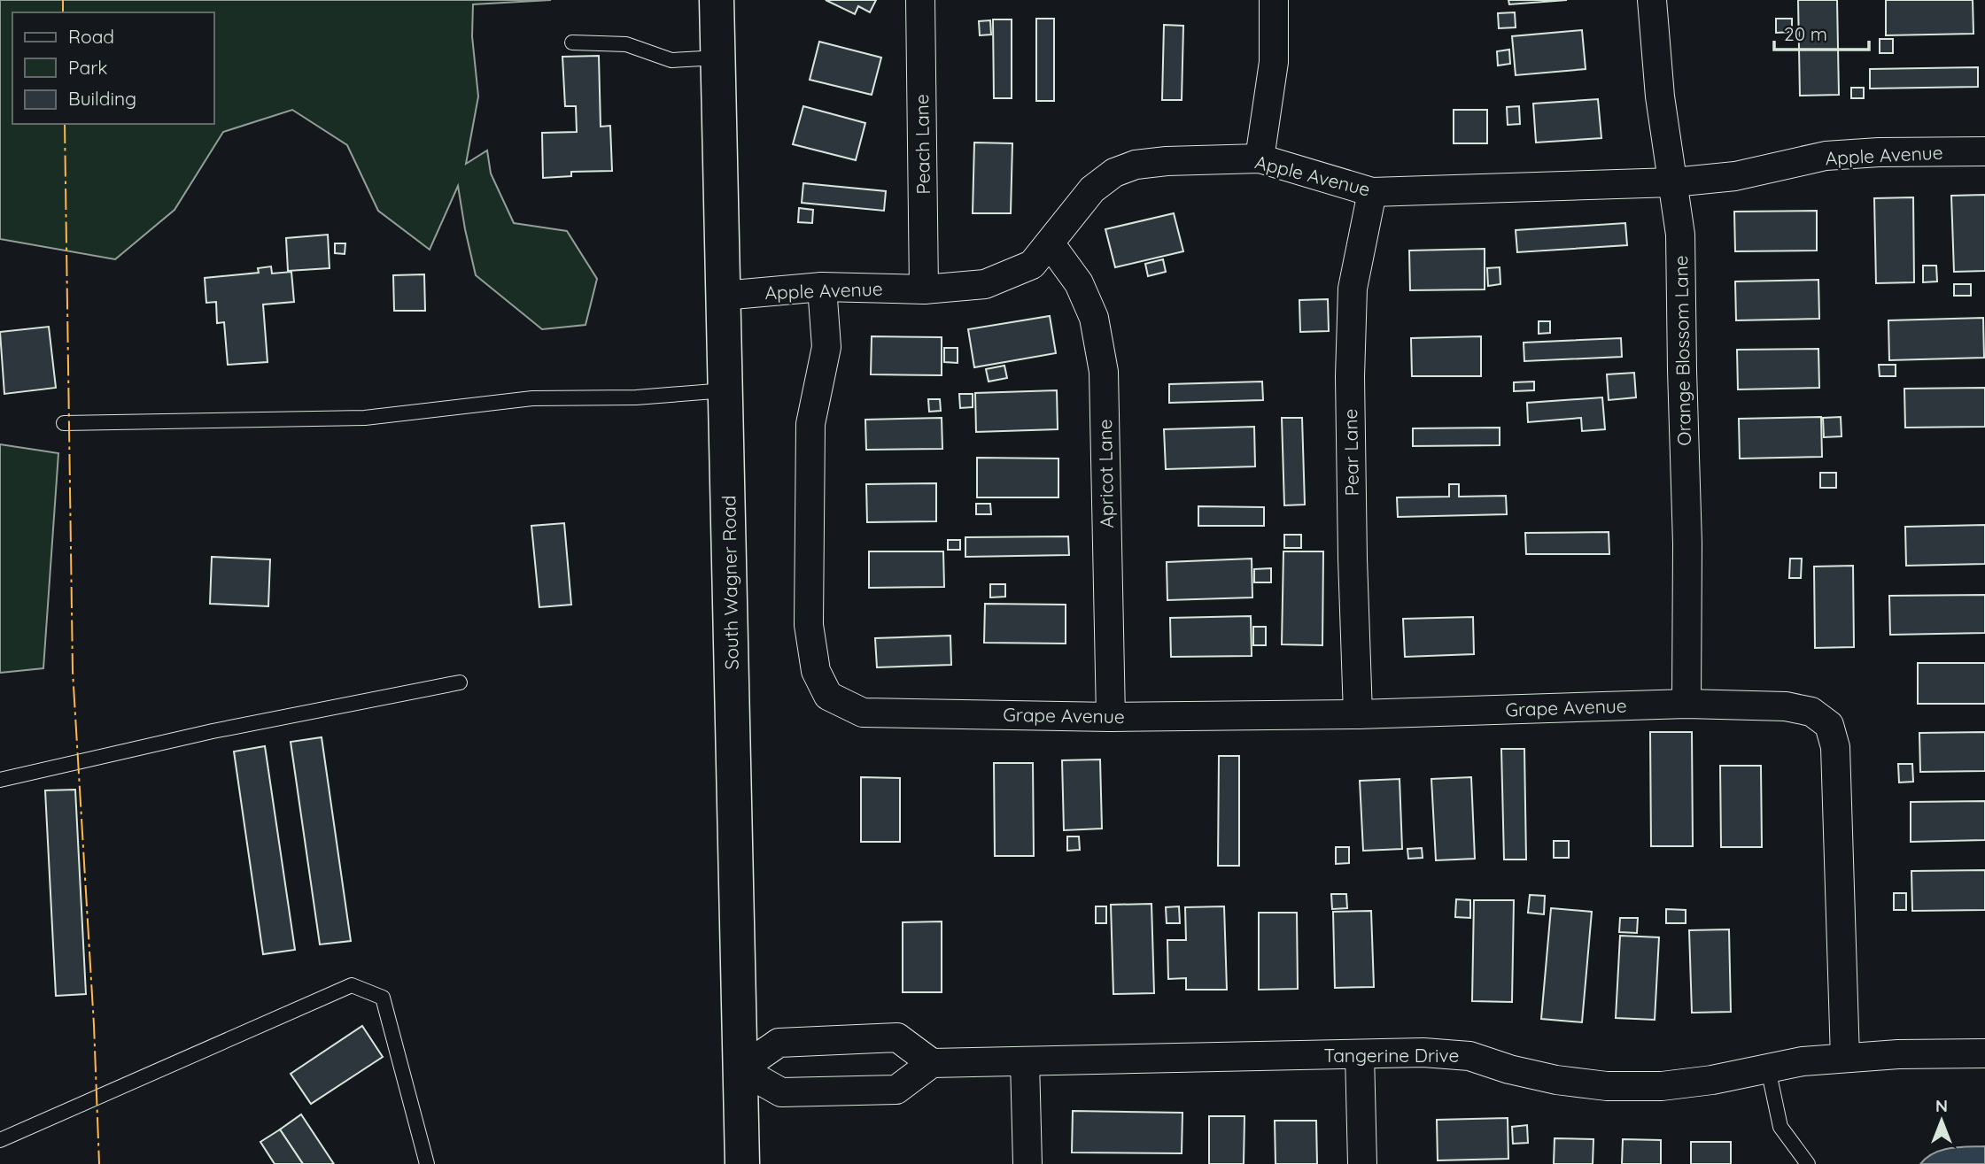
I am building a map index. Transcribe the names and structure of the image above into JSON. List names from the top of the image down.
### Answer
{
  "streets": {
    "main road": ["South Wagner Road"],
    "street": [
      "Peach Lane",
      "Apple Avenue",
      "Orange Blossom Lane",
      "Pear Lane",
      "Apricot Lane",
      "Grape Avenue",
      "Tangerine Drive"
    ]
  },
  "crossings": [
    ["Peach Lane", "Apple Avenue"],
    ["Apple Avenue", "Orange Blossom Lane"],
    ["Apple Avenue", "Pear Lane"],
    ["Apple Avenue", "Apricot Lane"],
    ["Apple Avenue", "South Wagner Road"],
    ["Apple Avenue", "Grape Avenue"],
    ["Orange Blossom Lane", "Grape Avenue"],
    ["Pear Lane", "Grape Avenue"],
    ["Apricot Lane", "Grape Avenue"],
    ["Grape Avenue", "Tangerine Drive"]
  ],
  "legend": ["Road", "Park", "Building"],
  "scale_bar": "20 m",
  "north": "top"
}
